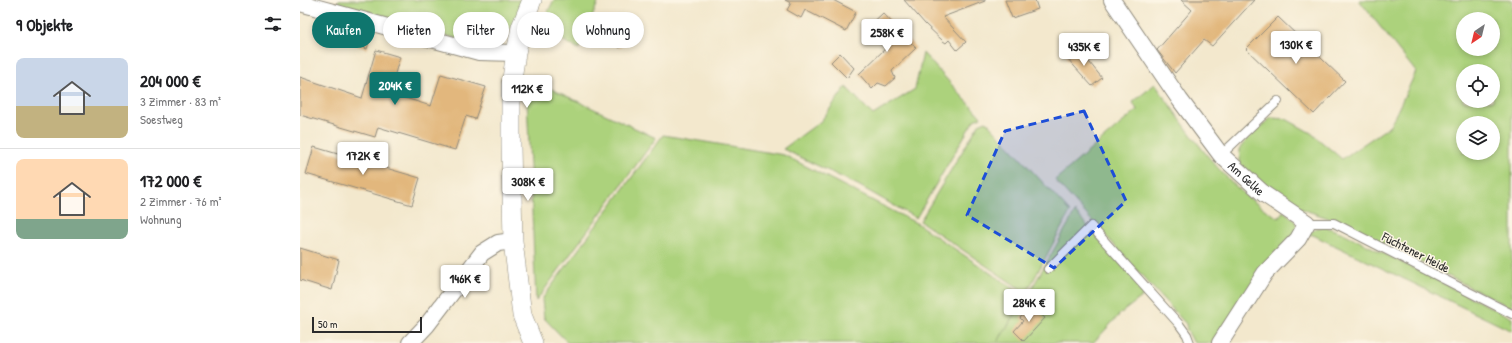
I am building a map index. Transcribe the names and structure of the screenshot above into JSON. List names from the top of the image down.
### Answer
{
  "streets": {
    "street": ["Am Gelke"],
    "lane": ["Füchtener Heide"]
  },
  "crossings": [
    ["Am Gelke", "Füchtener Heide"]
  ],
  "scale_bar": "50 m",
  "north": "bottom left",
  "page": {
    "heading": "9 Objekte",
    "chip": [
      "Kaufen",
      "Mieten",
      "Filter",
      "Neu",
      "Wohnung"
    ],
    "price": [
      "258K €",
      "130K €",
      "435K €",
      "204K €",
      "112K €",
      "172K €",
      "308K €",
      "146K €",
      "284K €"
    ],
    "list": [
      {
        "name": "204 000 €",
        "note": "3 Zimmer · 83 m² · Soestweg"
      },
      {
        "name": "172 000 €",
        "note": "2 Zimmer · 76 m² · Wohnung"
      }
    ],
    "scale": "50 m"
  }
}
